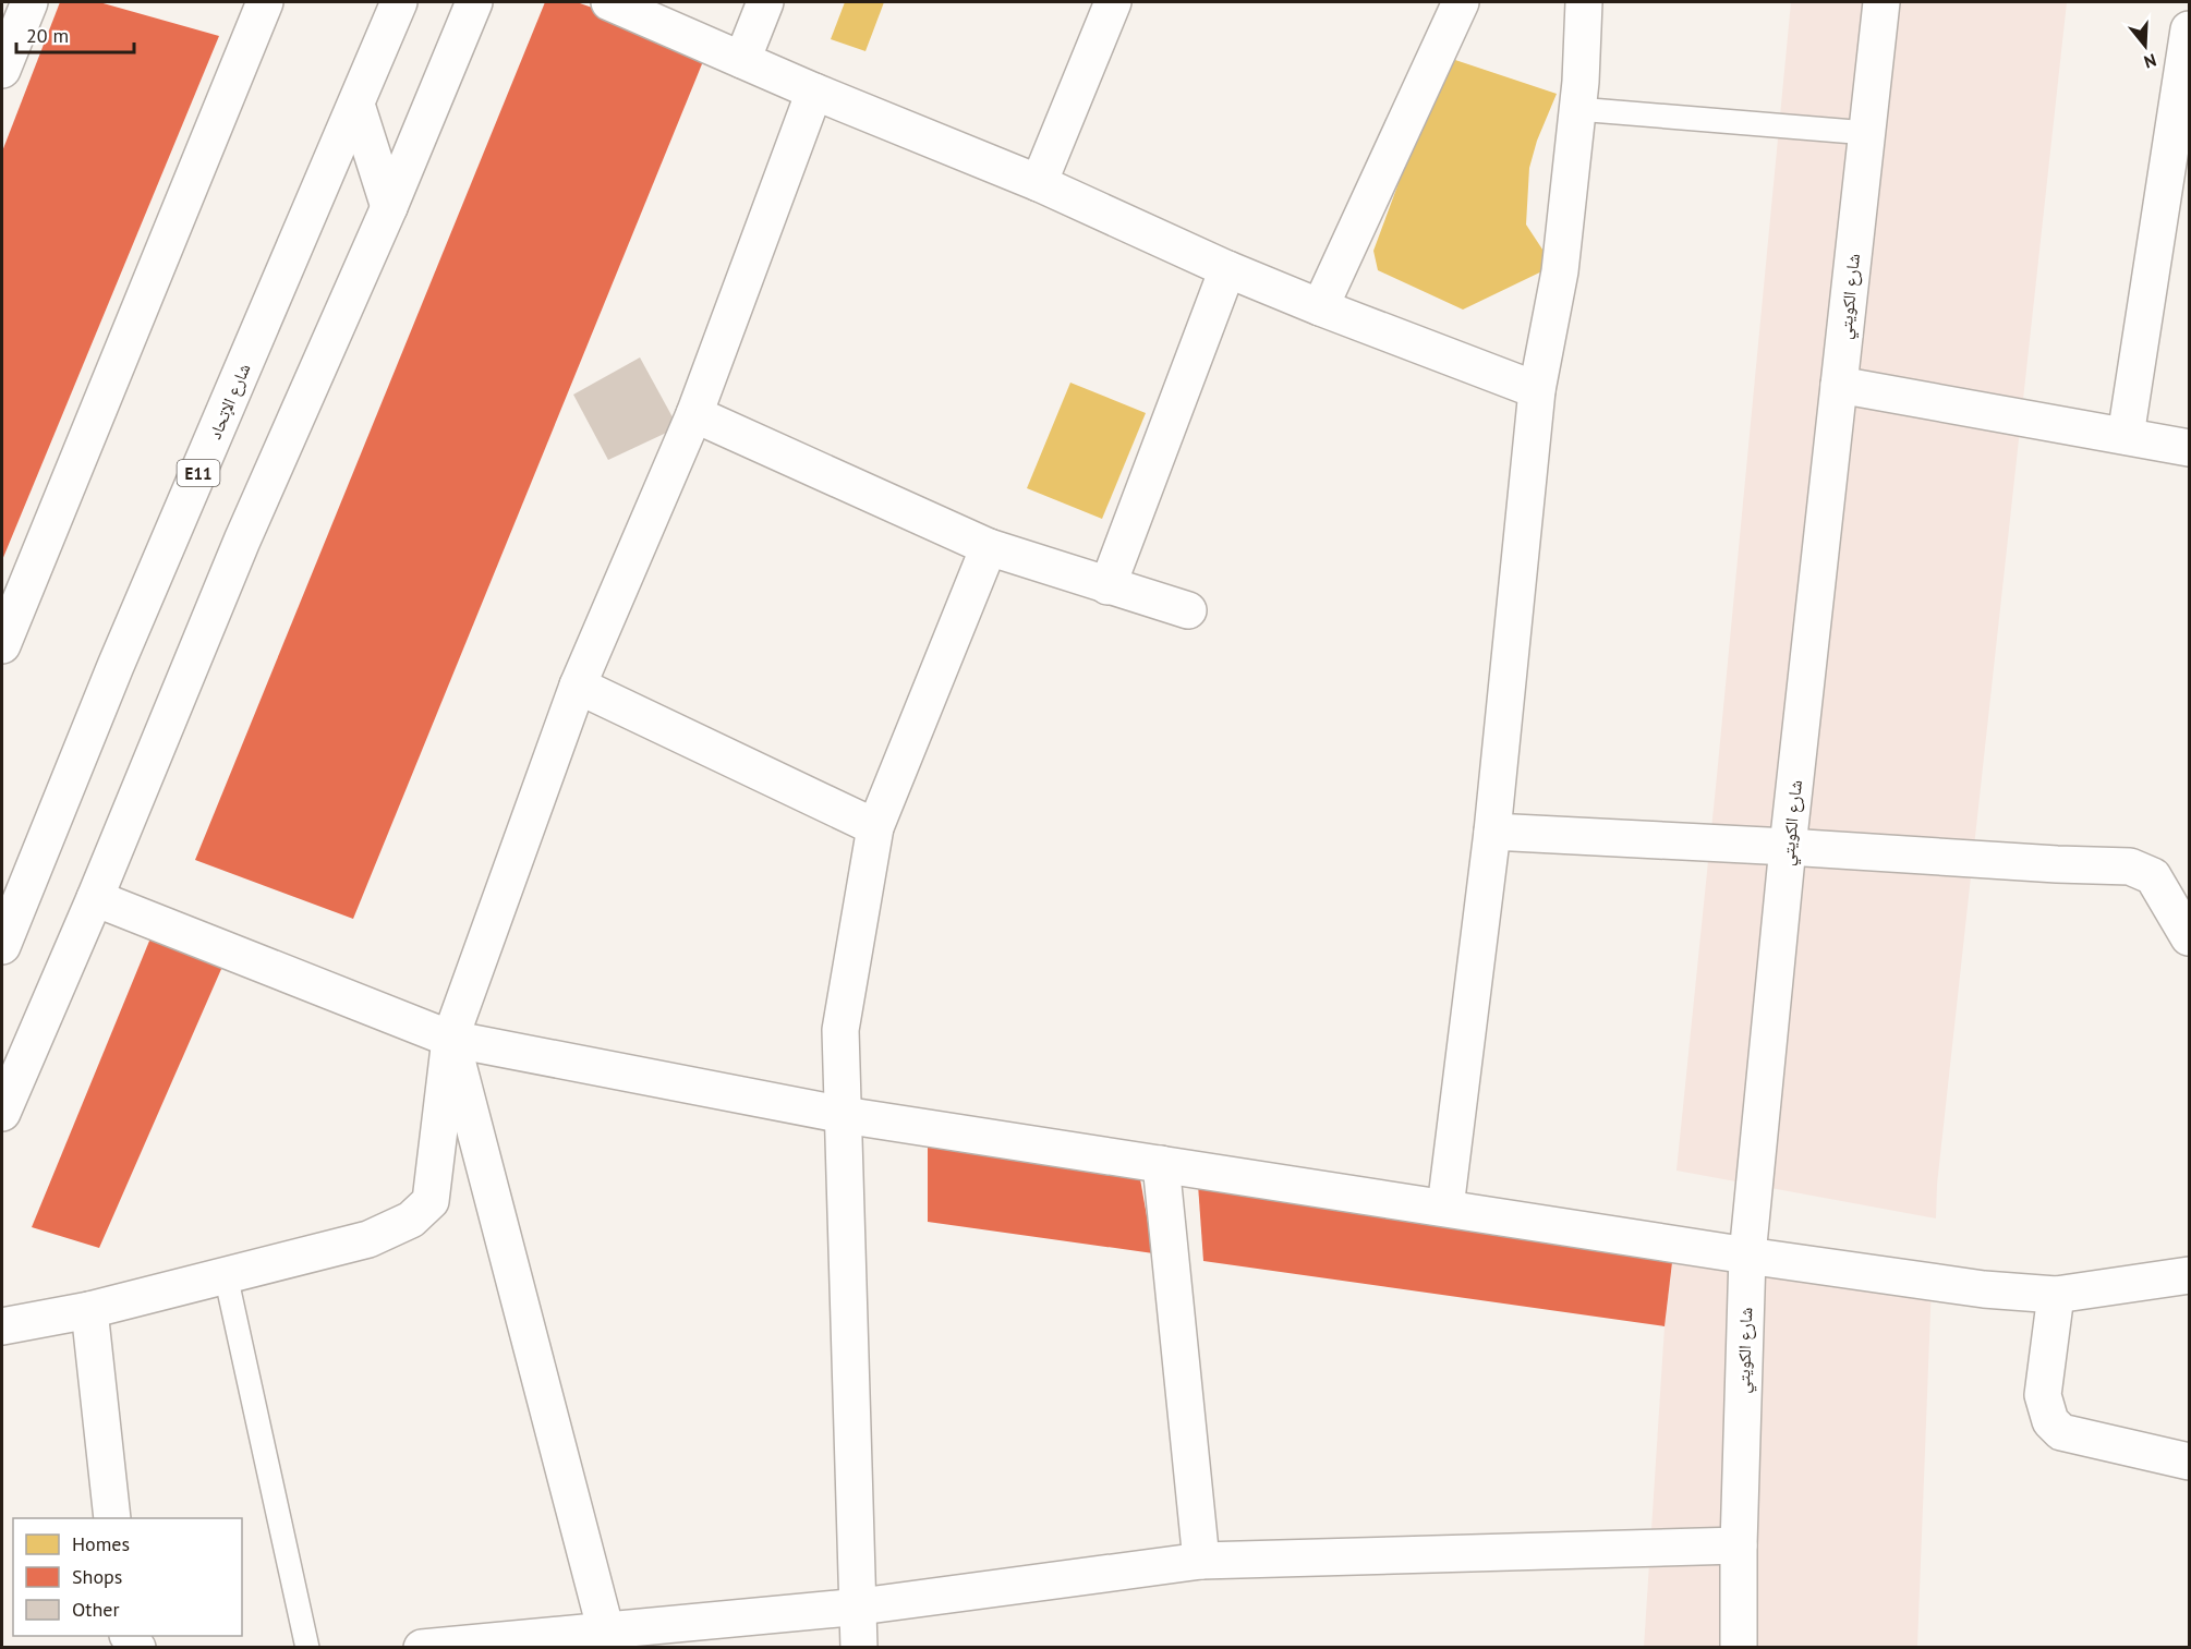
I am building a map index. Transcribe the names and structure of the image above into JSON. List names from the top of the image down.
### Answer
{
  "streets": {
    "street": ["شارع الكويتي", "شارع الإتحاد", "E11"]
  },
  "legend": ["Homes", "Shops", "Other"],
  "scale_bar": "20 m",
  "north": "bottom"
}
